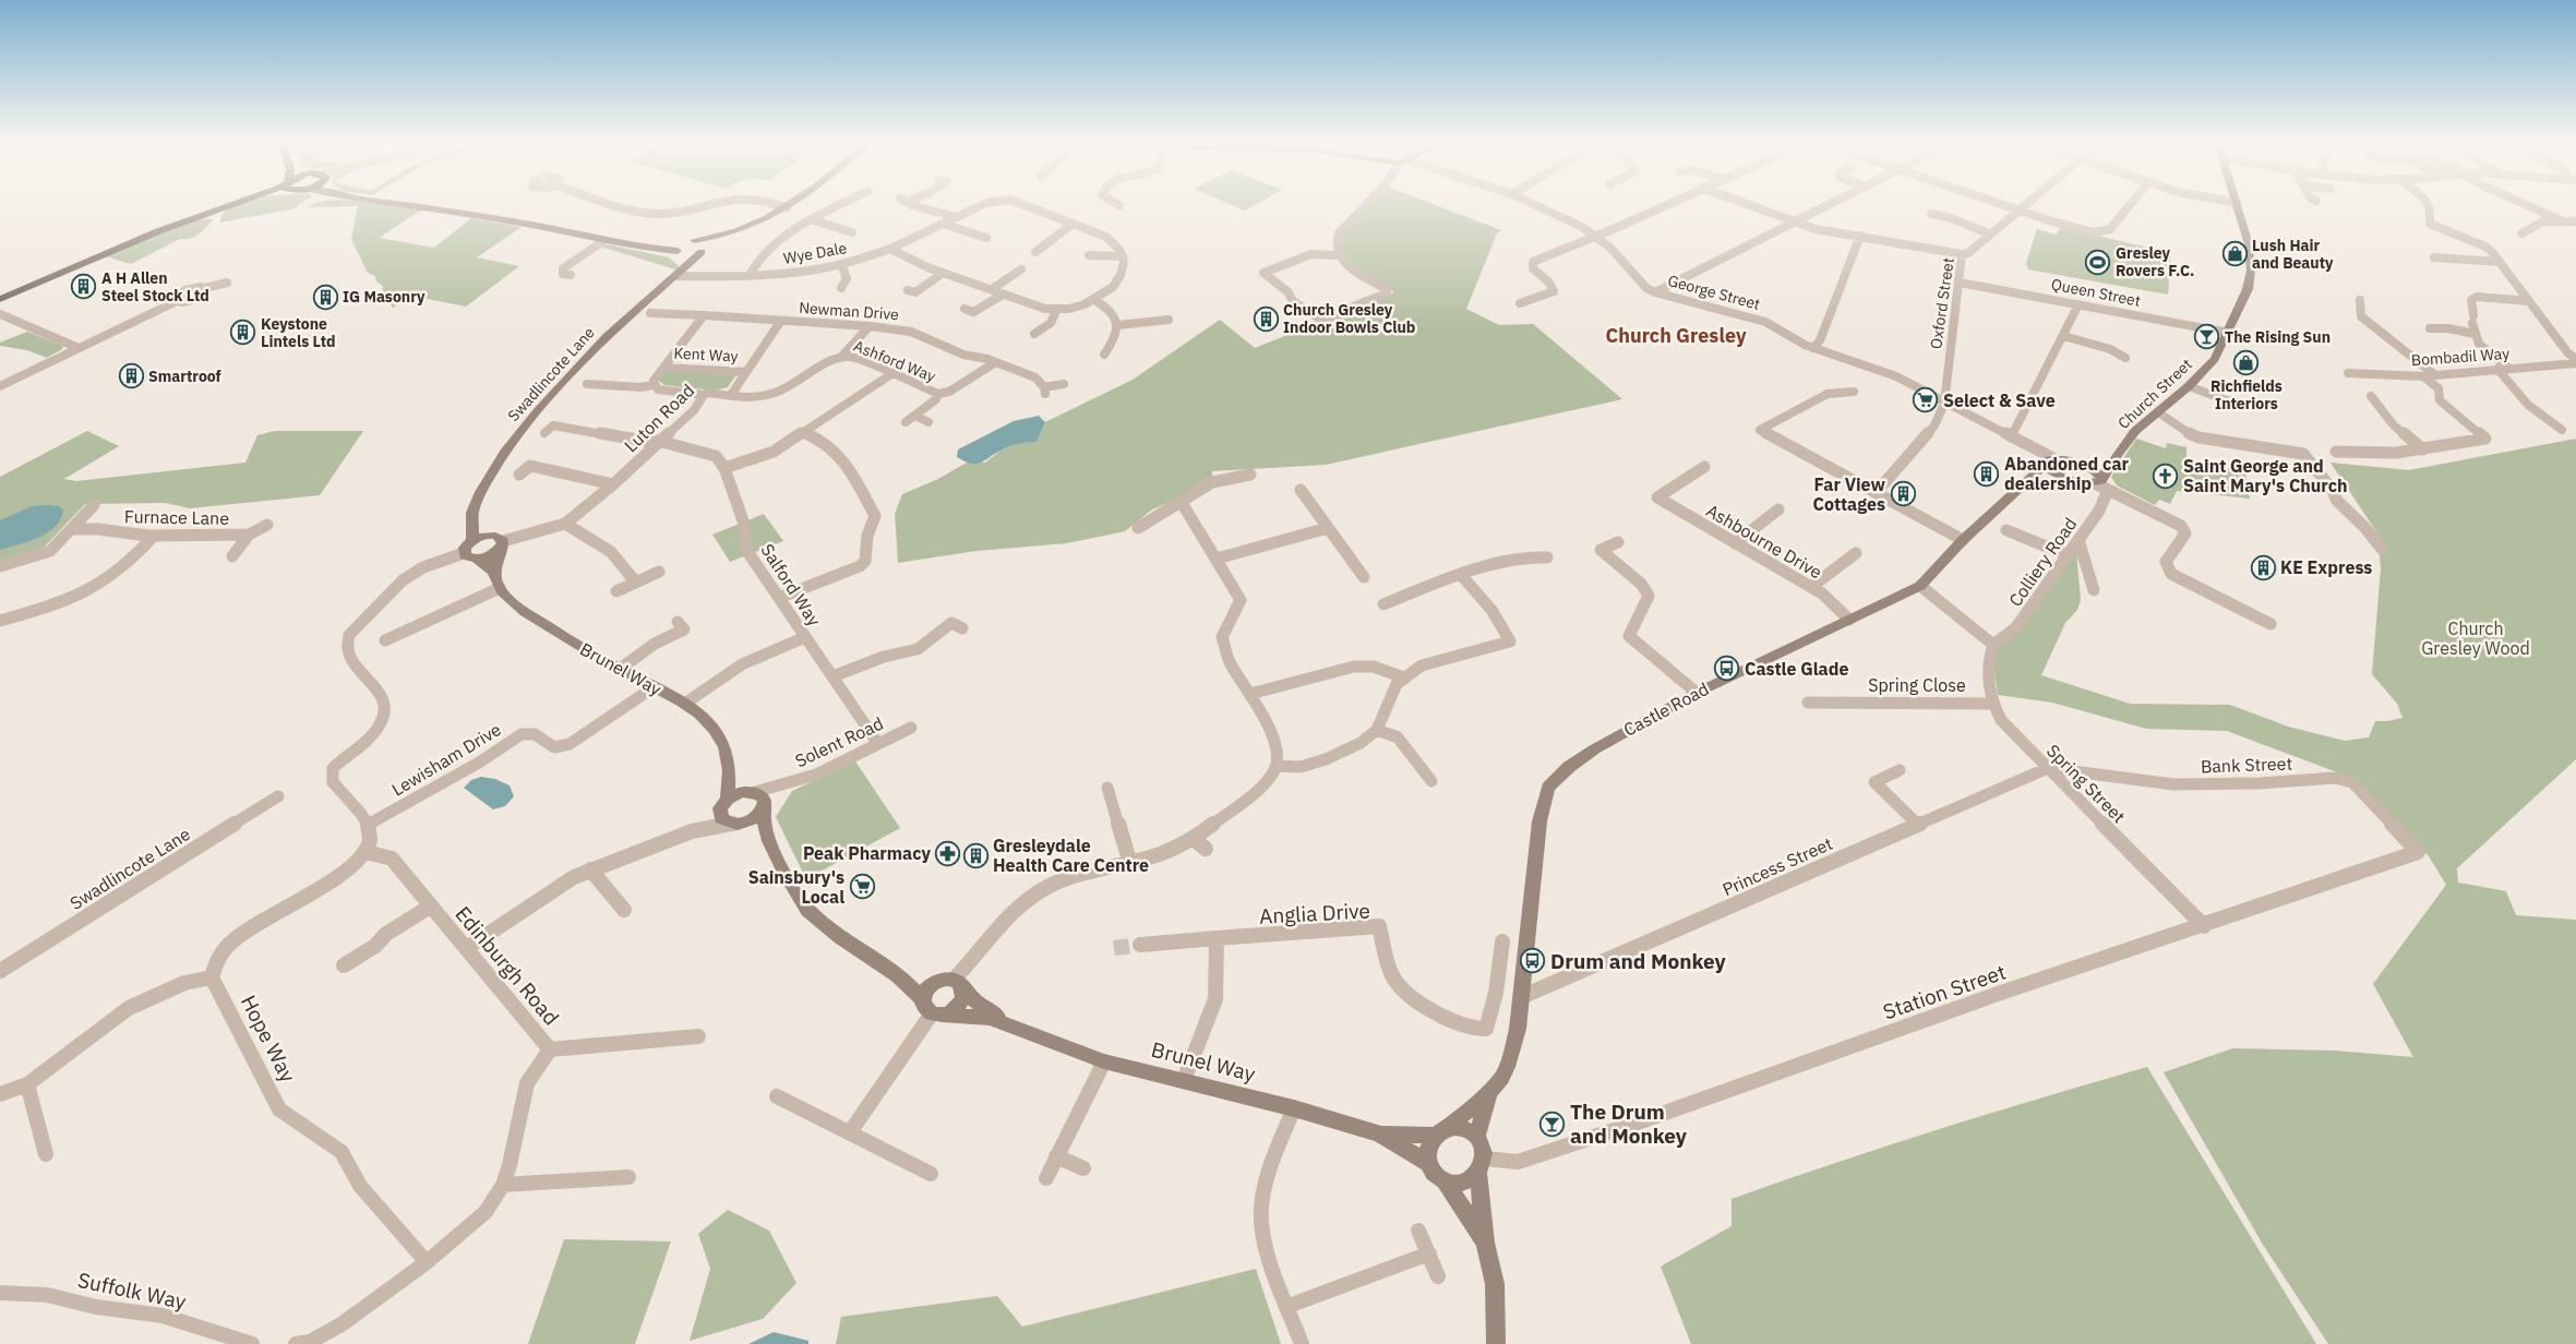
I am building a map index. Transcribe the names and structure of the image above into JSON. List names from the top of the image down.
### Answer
{
  "streets": {
    "street": [
      "Wye Dale",
      "George Street",
      "Queen Street",
      "Oxford Street",
      "Newman Drive",
      "Kent Way",
      "Bombadil Way",
      "Ashford Way",
      "Swadlincote Lane",
      "Church Street",
      "Luton Road",
      "Furnace Lane",
      "Ashbourne Drive",
      "Colliery Road",
      "Salford Way",
      "Brunel Way",
      "Spring Close",
      "Castle Road",
      "Solent Road",
      "Lewisham Drive",
      "Bank Street",
      "Spring Street",
      "Princess Street",
      "Anglia Drive",
      "Edinburgh Road",
      "Station Street",
      "Hope Way",
      "Suffolk Way"
    ]
  },
  "crossings": [
    ["Wye Dale", "Swadlincote Lane"],
    ["George Street", "Oxford Street"],
    ["George Street", "Castle Road"],
    ["Queen Street", "Oxford Street"],
    ["Queen Street", "Church Street"],
    ["Newman Drive", "Kent Way"],
    ["Newman Drive", "Ashford Way"],
    ["Newman Drive", "Luton Road"],
    ["Kent Way", "Luton Road"],
    ["Ashford Way", "Luton Road"],
    ["Church Street", "Colliery Road"],
    ["Ashbourne Drive", "Castle Road"],
    ["Colliery Road", "Spring Street"],
    ["Salford Way", "Solent Road"],
    ["Brunel Way", "Castle Road"],
    ["Brunel Way", "Lewisham Drive"],
    ["Brunel Way", "Station Street"],
    ["Spring Close", "Spring Street"],
    ["Castle Road", "Princess Street"],
    ["Castle Road", "Station Street"],
    ["Bank Street", "Spring Street"],
    ["Bank Street", "Princess Street"],
    ["Bank Street", "Station Street"],
    ["Spring Street", "Princess Street"],
    ["Spring Street", "Station Street"],
    ["Edinburgh Road", "Hope Way"]
  ],
  "districts": ["Church Gresley"],
  "parks": ["Church Gresley Wood"],
  "places": {
    "shop": ["Lush Hair and Beauty", "Richfields Interiors"],
    "sports": ["Gresley Rovers F.C."],
    "building": [
      "A H Allen Steel Stock Ltd",
      "IG Masonry",
      "Church Gresley Indoor Bowls Club",
      "Keystone Lintels Ltd",
      "Smartroof",
      "Abandoned car dealership",
      "Far View Cottages",
      "KE Express",
      "Gresleydale Health Care Centre"
    ],
    "bar": ["The Rising Sun", "The Drum and Monkey"],
    "supermarket": ["Select & Save", "Sainsbury's Local"],
    "church": ["Saint George and Saint Mary's Church"],
    "bus stop": ["Castle Glade", "Drum and Monkey"],
    "pharmacy": ["Peak Pharmacy"]
  }
}
